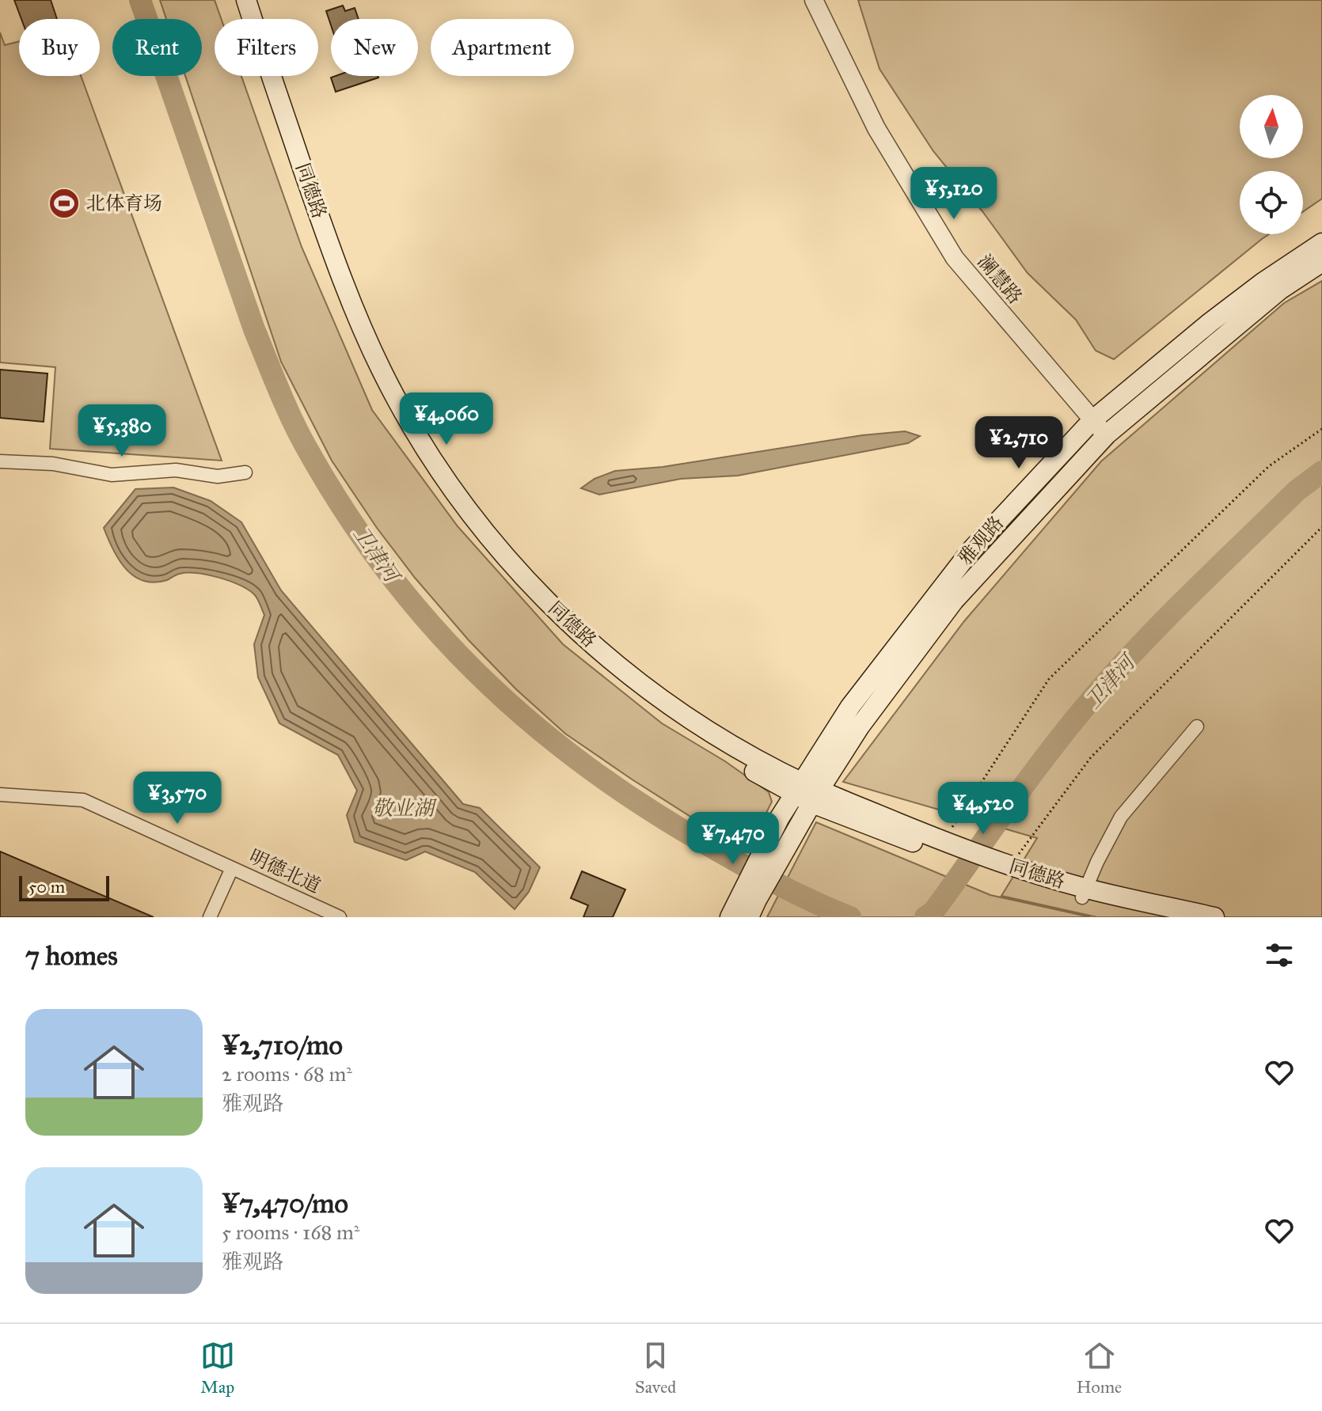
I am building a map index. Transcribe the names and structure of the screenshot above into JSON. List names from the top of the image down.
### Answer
{
  "streets": {
    "main road": ["同德路", "雅观路"],
    "street": ["澜慧路", "明德北道"]
  },
  "crossings": [
    ["同德路", "雅观路"],
    ["澜慧路", "雅观路"]
  ],
  "water": ["卫津河", "敬业湖"],
  "places": {
    "sports": ["北体育场"]
  },
  "scale_bar": "50 m",
  "north": "top",
  "page": {
    "chip": [
      "Buy",
      "Rent",
      "Filters",
      "New",
      "Apartment"
    ],
    "price": [
      "¥5,120",
      "¥4,060",
      "¥5,380",
      "¥2,710",
      "¥3,570",
      "¥4,520",
      "¥7,470"
    ],
    "scale": "50 m",
    "heading": "7 homes",
    "list": [
      {
        "name": "¥2,710/mo",
        "note": "2 rooms · 68 m² · 雅观路"
      },
      {
        "name": "¥7,470/mo",
        "note": "5 rooms · 168 m² · 雅观路"
      }
    ],
    "tabs": ["Map", "Saved", "Home"]
  }
}
